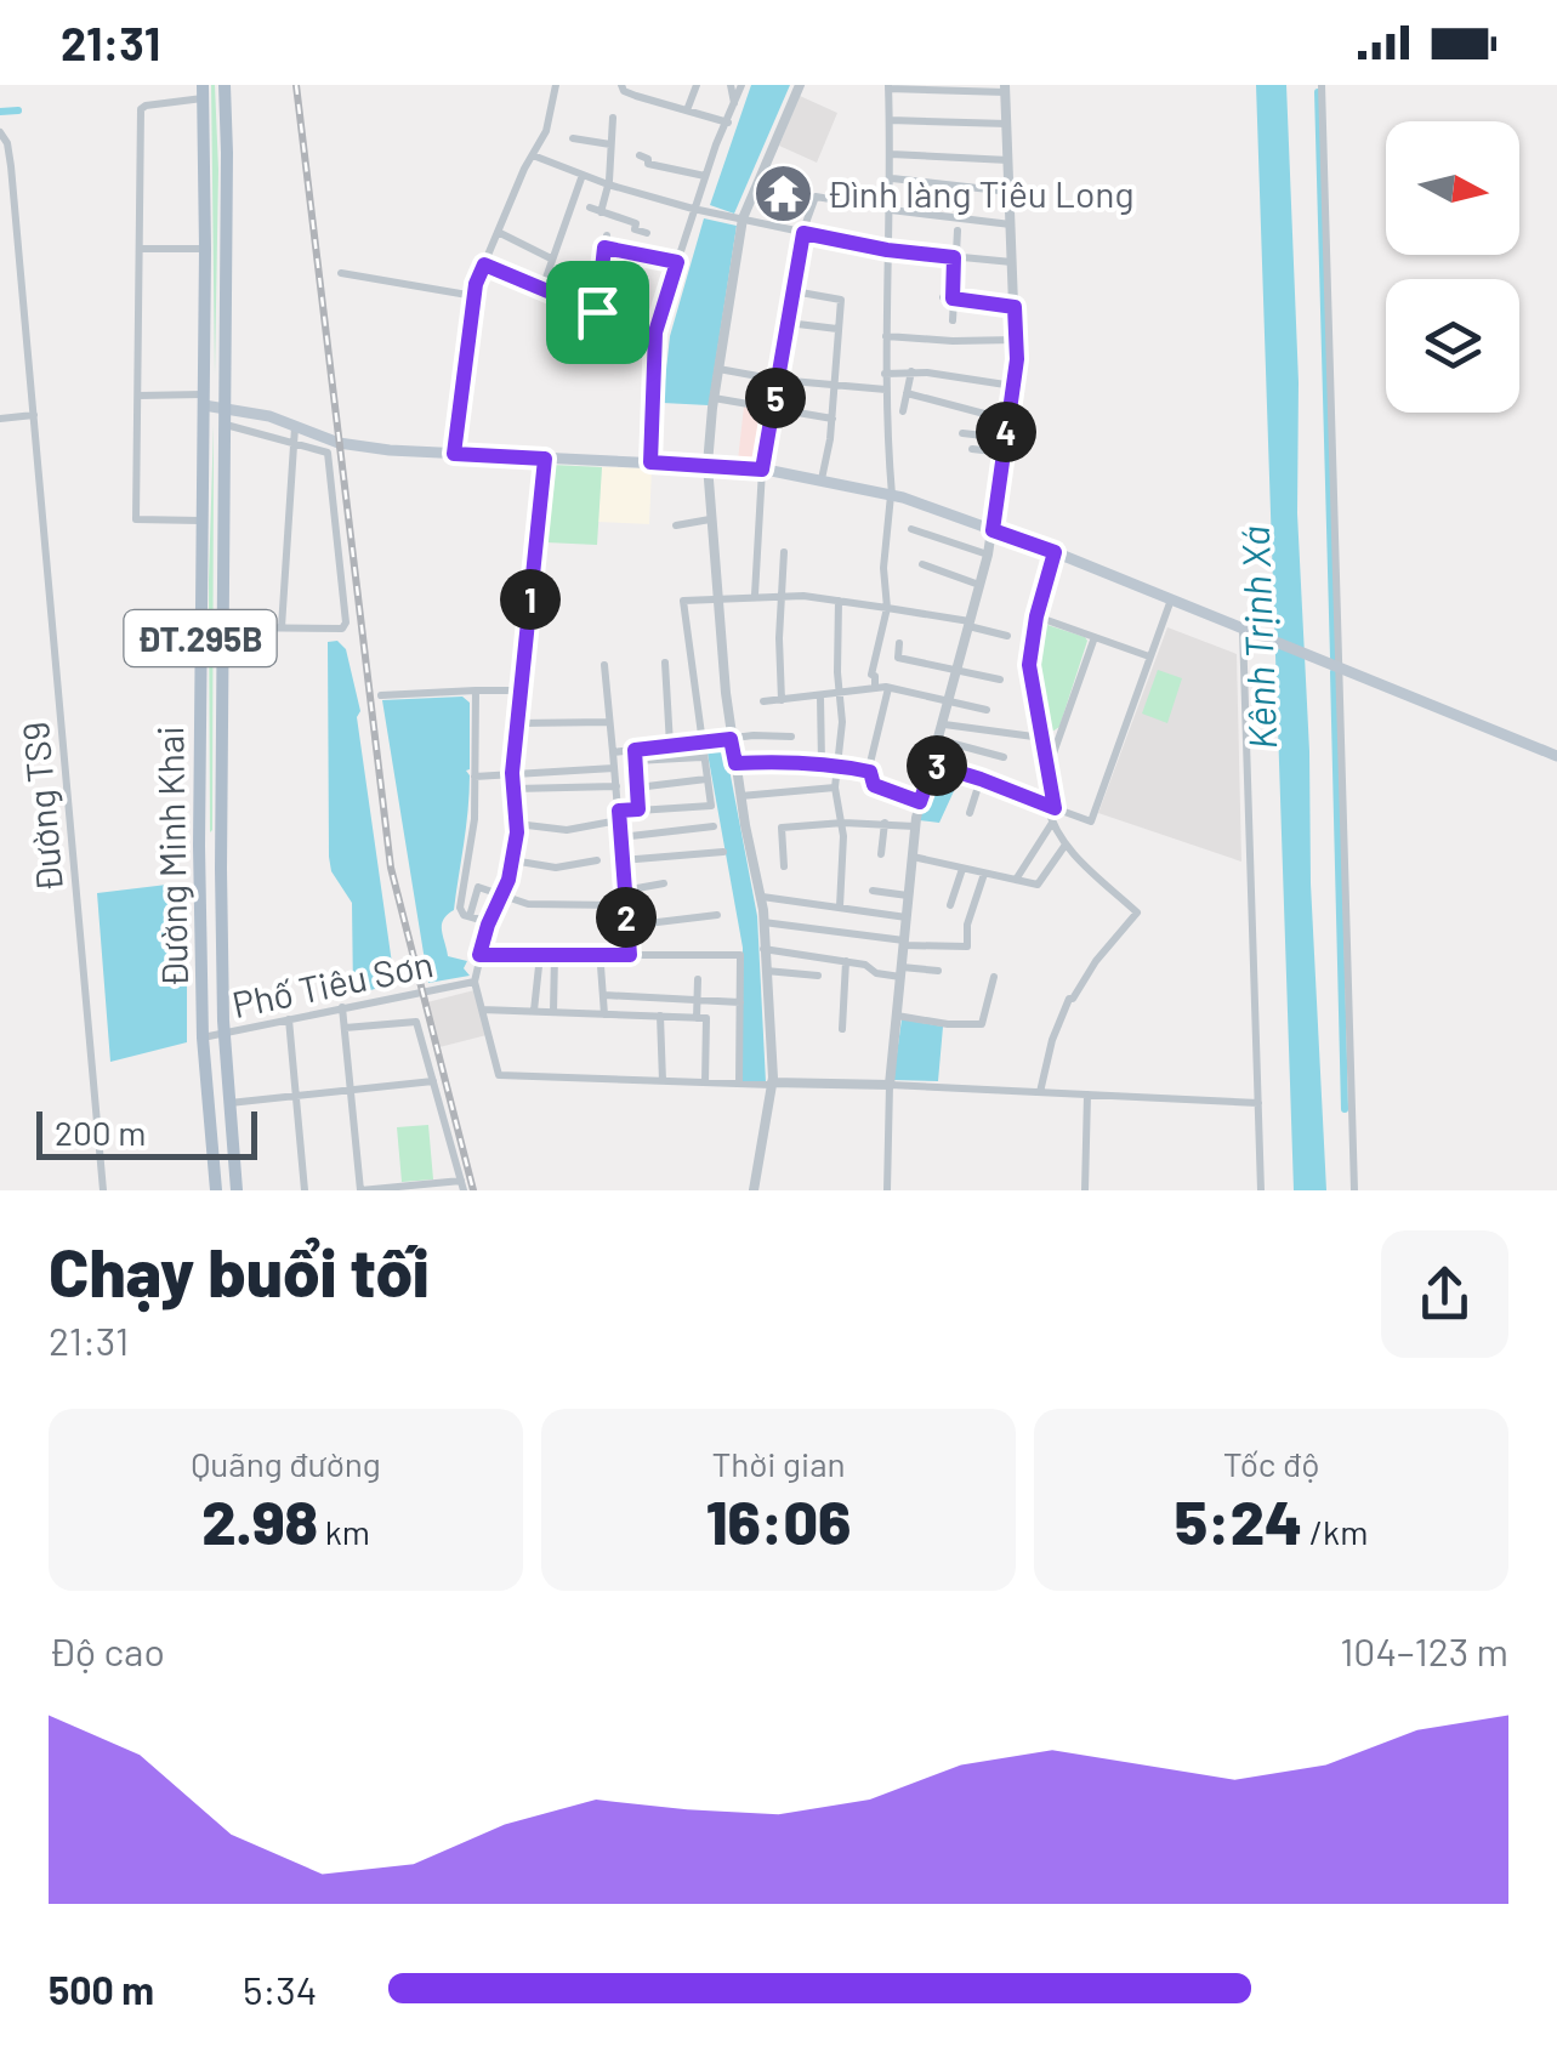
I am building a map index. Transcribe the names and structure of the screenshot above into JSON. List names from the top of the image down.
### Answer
{
  "streets": {
    "main road": ["ĐT.295B", "Đường Minh Khai"],
    "street": ["Đường TS9", "Phố Tiêu Sơn"]
  },
  "crossings": [
    ["Đường Minh Khai", "Phố Tiêu Sơn"]
  ],
  "water": ["Kênh Trịnh Xá"],
  "places": {
    "temple": ["Đình làng Tiêu Long"]
  },
  "scale_bar": "200 m",
  "north": "right",
  "page": {
    "status": "21:31",
    "pins": [
      "5",
      "4",
      "1",
      "3",
      "2"
    ],
    "scale": "200 m",
    "heading": ["Chạy buổi tối", "21:31"],
    "stats": [
      ["Quãng đường", "2.98 km"],
      ["Thời gian", "16:06"],
      ["Tốc độ", "5:24 /km"]
    ],
    "chart": ["Độ cao", "104–123 m"],
    "list": [
      {
        "name": "500 m",
        "note": "5:34"
      }
    ]
  }
}
